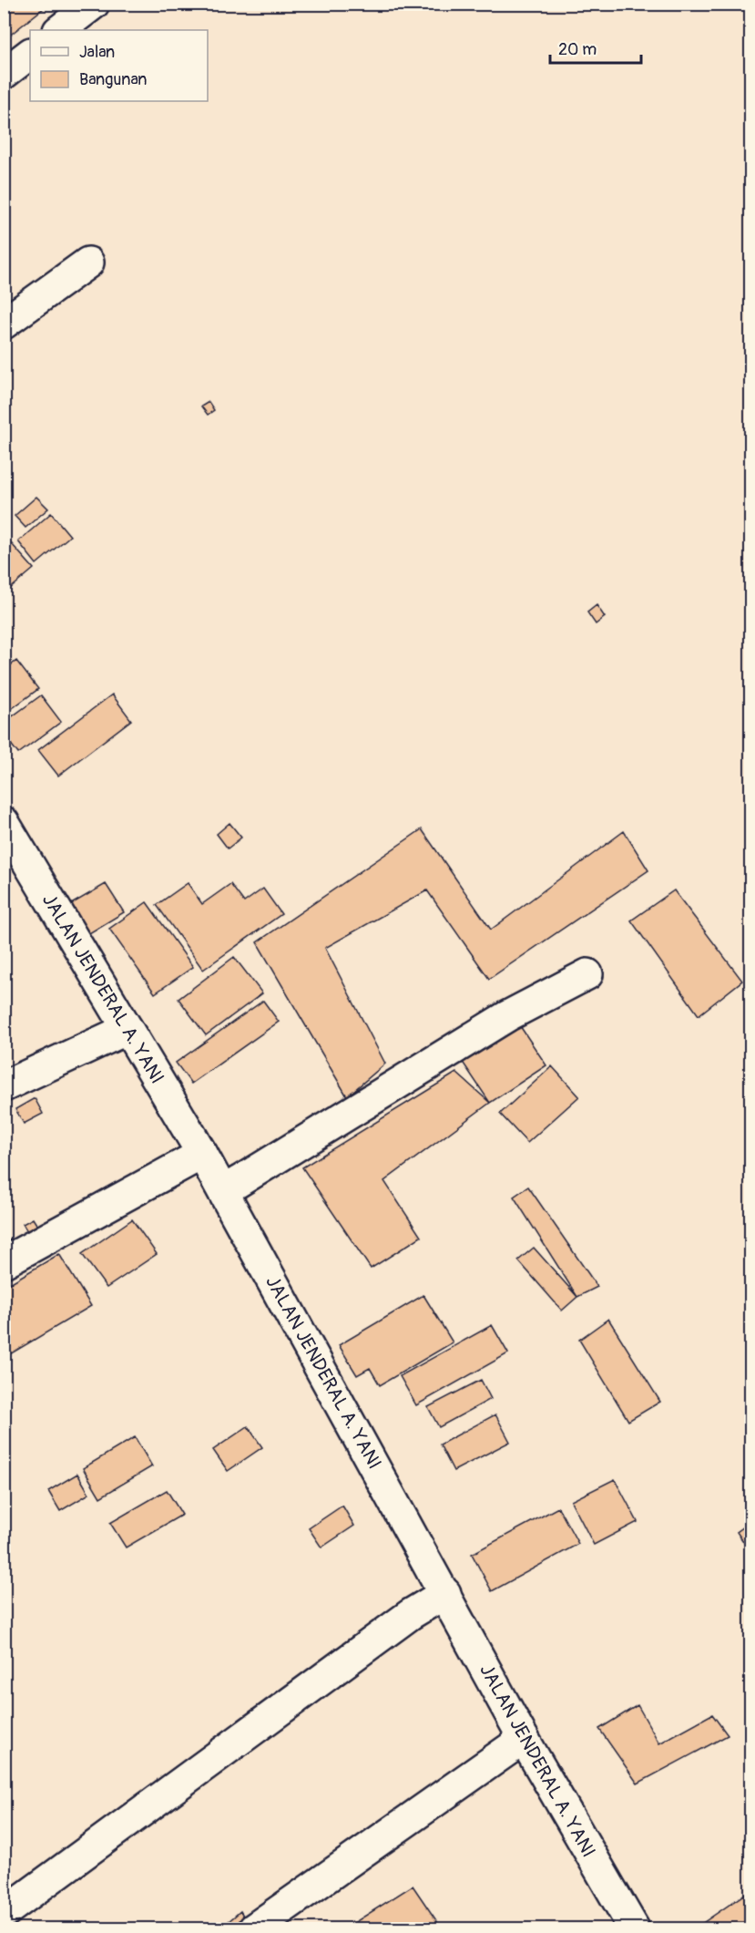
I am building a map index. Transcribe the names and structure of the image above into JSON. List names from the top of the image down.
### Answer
{
  "streets": {
    "main road": ["JALAN JENDERAL A. YANI"]
  },
  "legend": ["Jalan", "Bangunan"],
  "scale_bar": "20 m"
}
